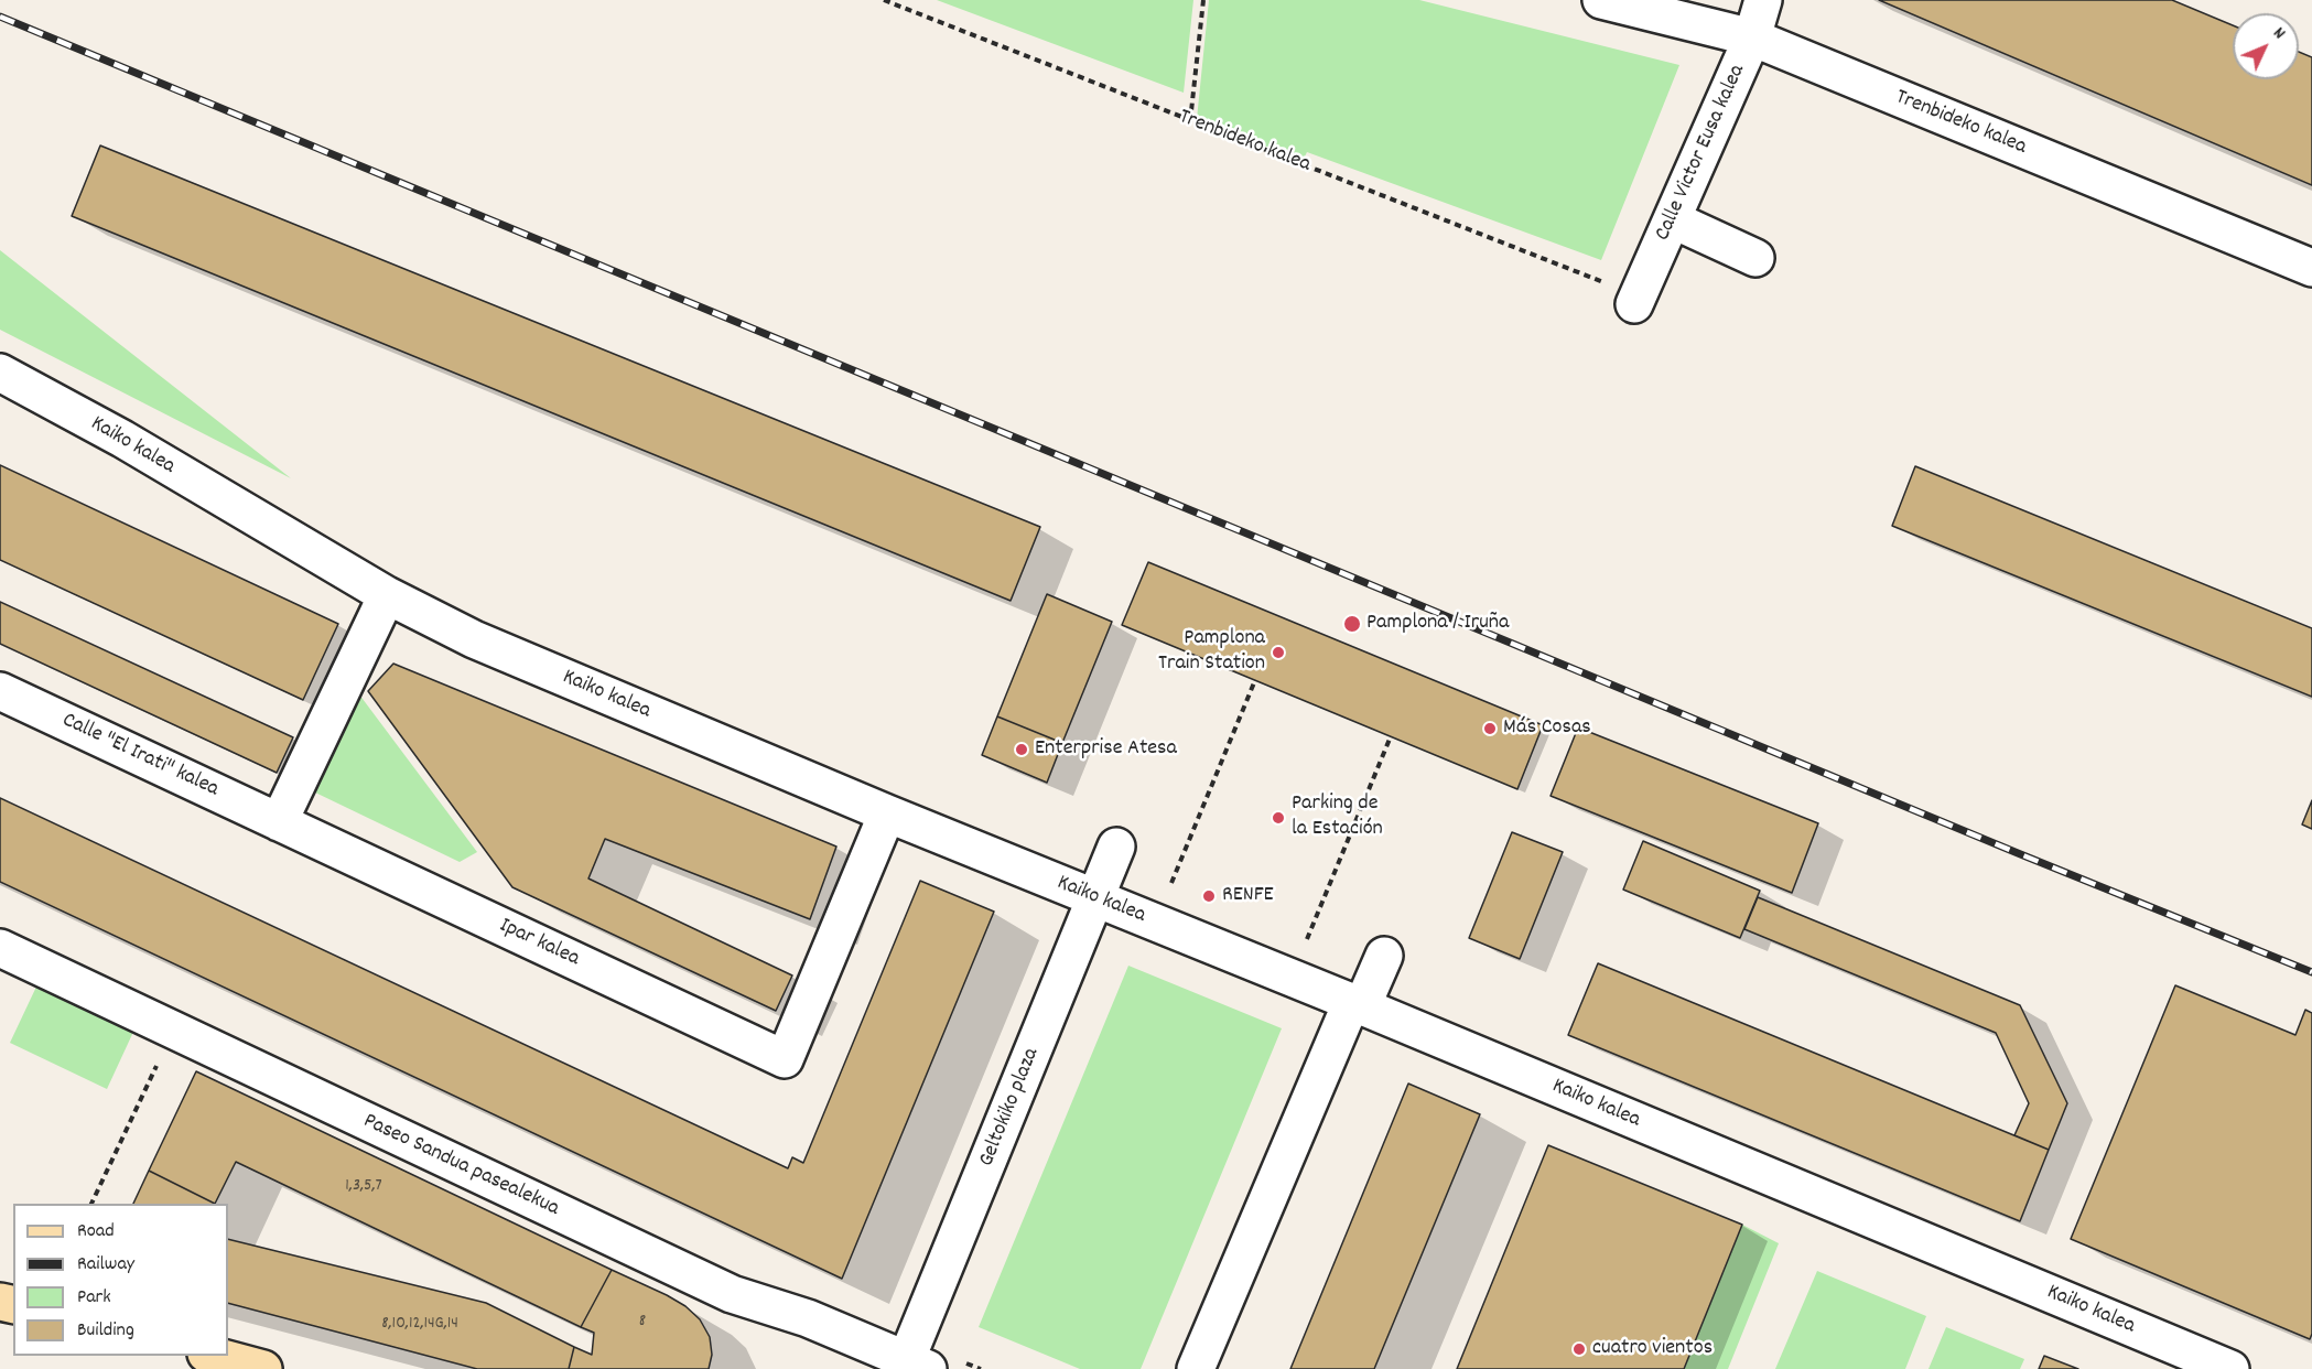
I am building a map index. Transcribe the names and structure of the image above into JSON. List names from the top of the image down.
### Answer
{
  "streets": {
    "street": [
      "Trenbideko kalea",
      "Calle Victor Eusa kalea",
      "Kaiko kalea",
      "Calle \"El Irati\" kalea",
      "Ipar kalea",
      "Geltokiko plaza",
      "Paseo Sandua pasealekua"
    ]
  },
  "crossings": [
    ["Trenbideko kalea", "Calle Victor Eusa kalea"],
    ["Kaiko kalea", "Ipar kalea"],
    ["Kaiko kalea", "Geltokiko plaza"],
    ["Calle \"El Irati\" kalea", "Ipar kalea"],
    ["Geltokiko plaza", "Paseo Sandua pasealekua"]
  ],
  "places": [
    "Pamplona / Iruña",
    "Pamplona Train Station",
    "Más Cosas",
    "Enterprise Atesa",
    "Parking de la Estación",
    "RENFE",
    "cuatro vientos"
  ],
  "house_numbers": ["1,3,5,7", "8", "8,10,12,14G,14"],
  "legend": [
    "Road",
    "Railway",
    "Park",
    "Building"
  ],
  "north": "top right"
}
